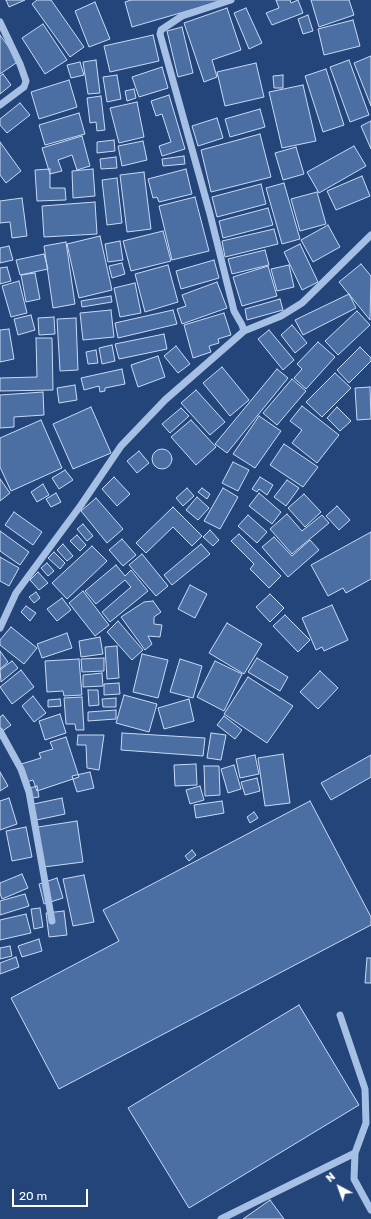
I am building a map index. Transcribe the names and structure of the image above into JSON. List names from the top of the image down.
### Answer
{
  "scale_bar": "20 m",
  "north": "top left"
}
